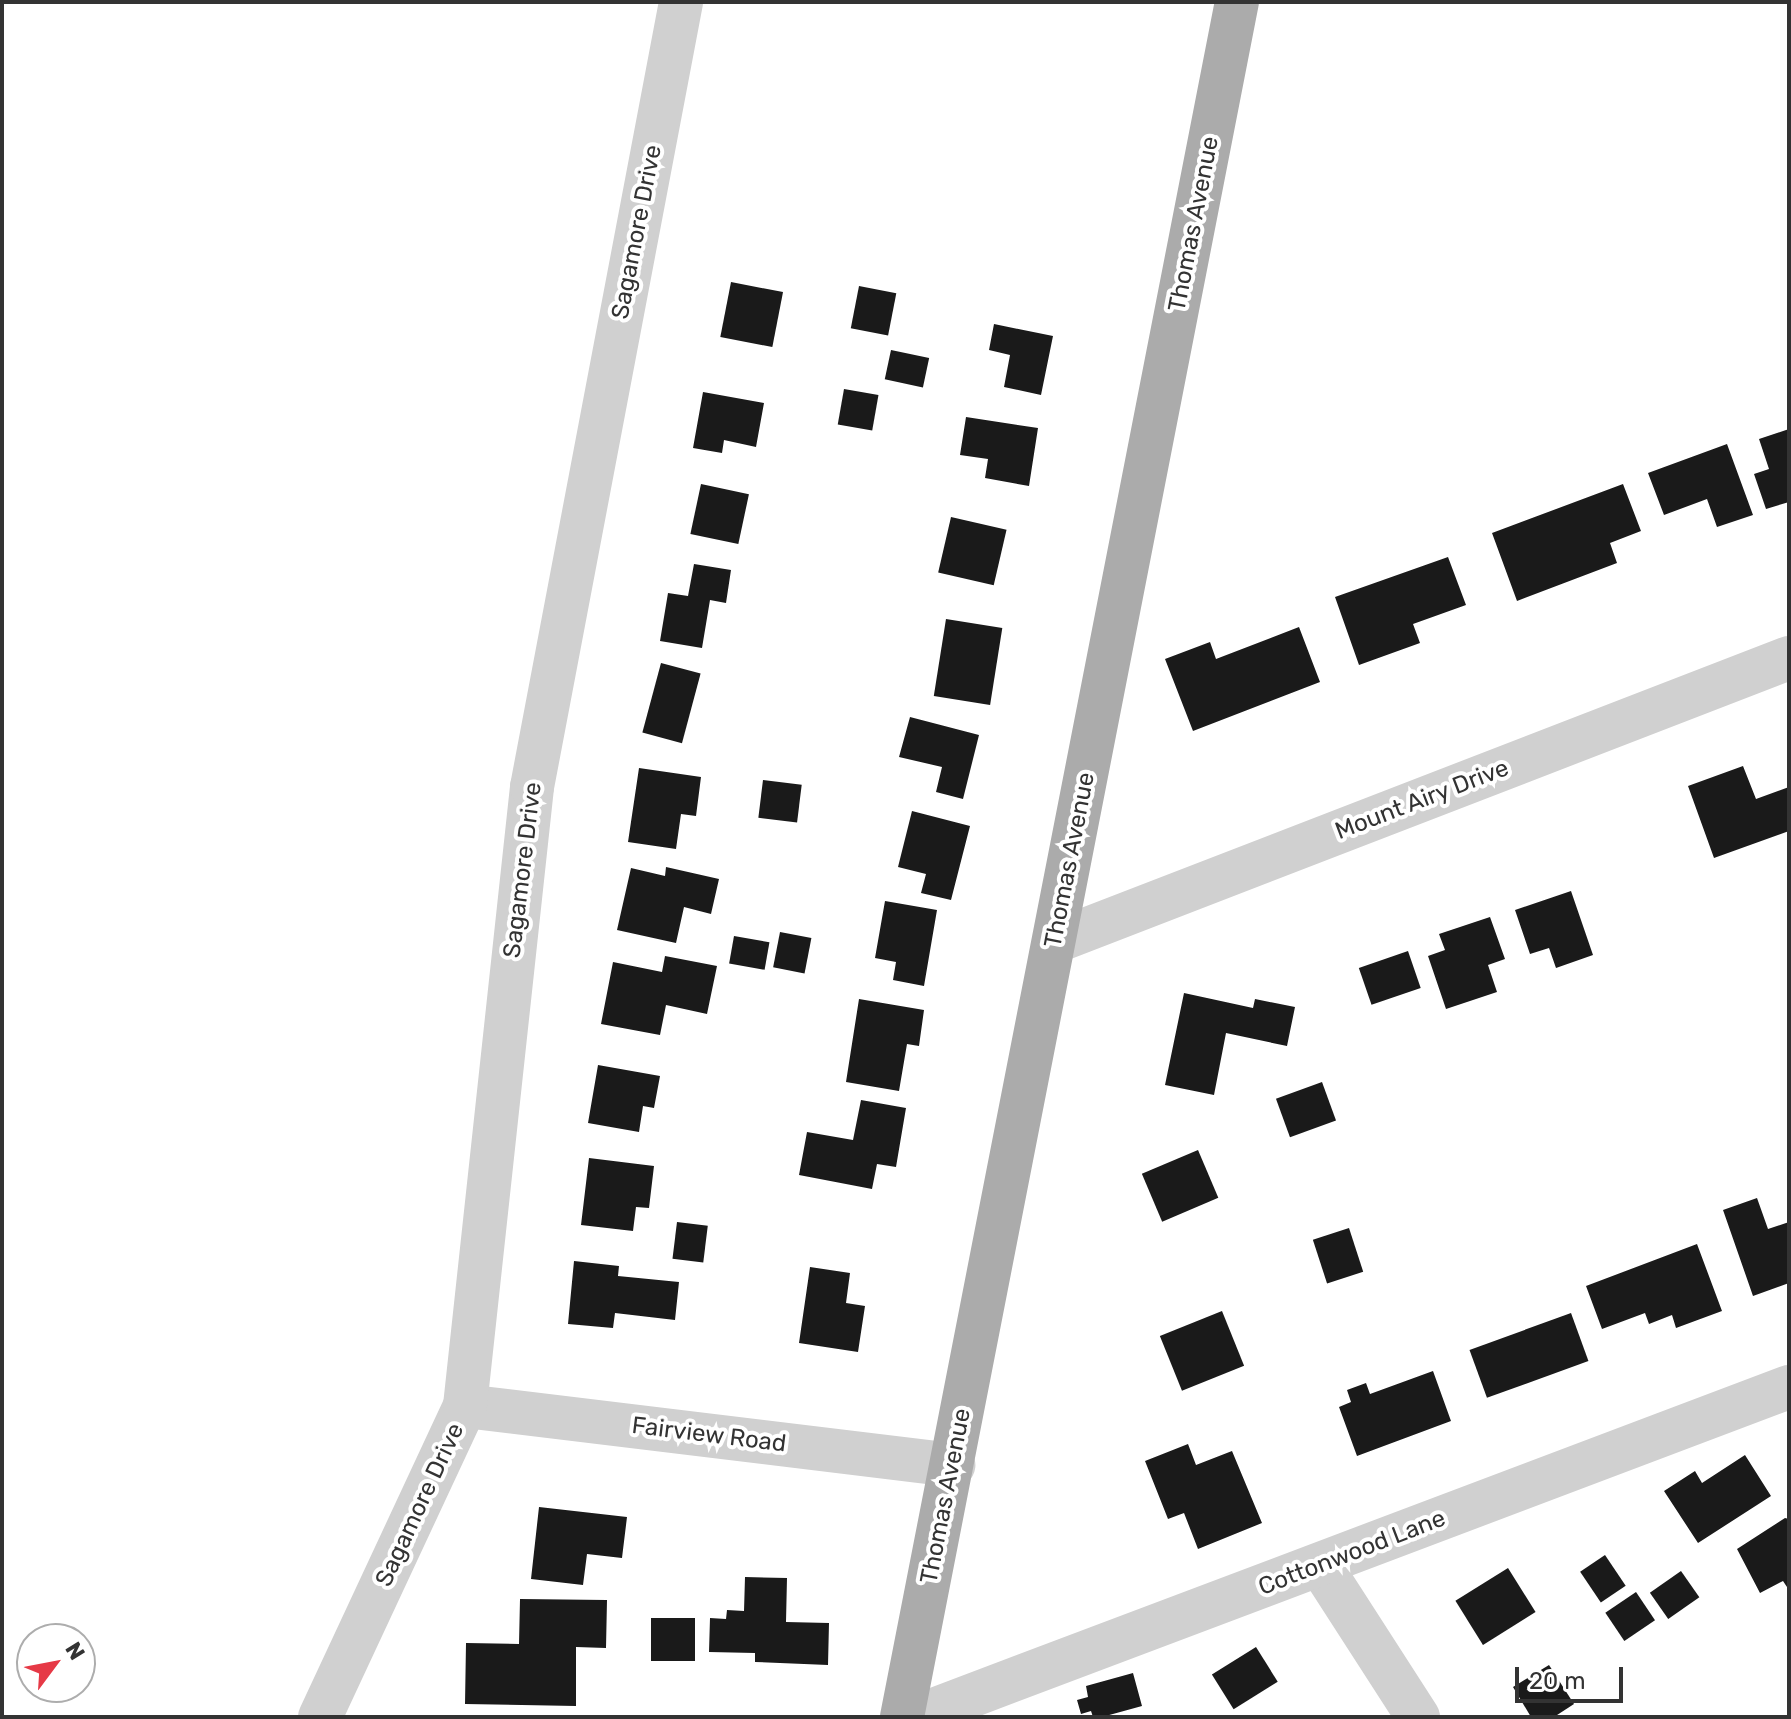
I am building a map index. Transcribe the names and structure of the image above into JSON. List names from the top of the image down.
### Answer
{
  "streets": {
    "main road": ["Thomas Avenue"],
    "street": [
      "Sagamore Drive",
      "Mount Airy Drive",
      "Fairview Road",
      "Cottonwood Lane"
    ]
  },
  "crossings": [
    ["Thomas Avenue", "Mount Airy Drive"],
    ["Thomas Avenue", "Fairview Road"],
    ["Sagamore Drive", "Fairview Road"]
  ],
  "scale_bar": "20 m",
  "north": "top right"
}
